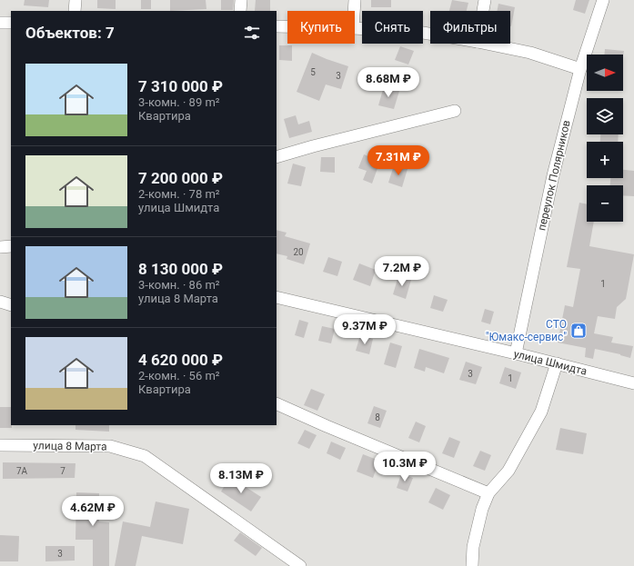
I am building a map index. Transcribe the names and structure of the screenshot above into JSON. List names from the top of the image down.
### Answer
{
  "streets": {
    "street": ["переулок Полярников", "улица Шмидта", "улица 8 Марта"]
  },
  "crossings": [
    ["переулок Полярников", "улица Шмидта"]
  ],
  "places": {
    "shop": ["СТО \"Юмакс-сервис\""]
  },
  "house_numbers": [
    "5",
    "3",
    "20",
    "1",
    "3",
    "1",
    "8",
    "7А",
    "7",
    "3"
  ],
  "north": "right",
  "page": {
    "chip": ["Купить", "Снять", "Фильтры"],
    "heading": "Объектов: 7",
    "map_buttons": ["+", "−"],
    "list": [
      {
        "name": "7 310 000 ₽",
        "note": "3-комн. · 89 m² · Квартира"
      },
      {
        "name": "7 200 000 ₽",
        "note": "2-комн. · 78 m² · улица Шмидта"
      },
      {
        "name": "8 130 000 ₽",
        "note": "3-комн. · 86 m² · улица 8 Марта"
      },
      {
        "name": "4 620 000 ₽",
        "note": "2-комн. · 56 m² · Квартира"
      }
    ],
    "price": [
      "8.68M ₽",
      "7.31M ₽",
      "7.2M ₽",
      "9.37M ₽",
      "10.3M ₽",
      "8.13M ₽",
      "4.62M ₽"
    ]
  }
}
